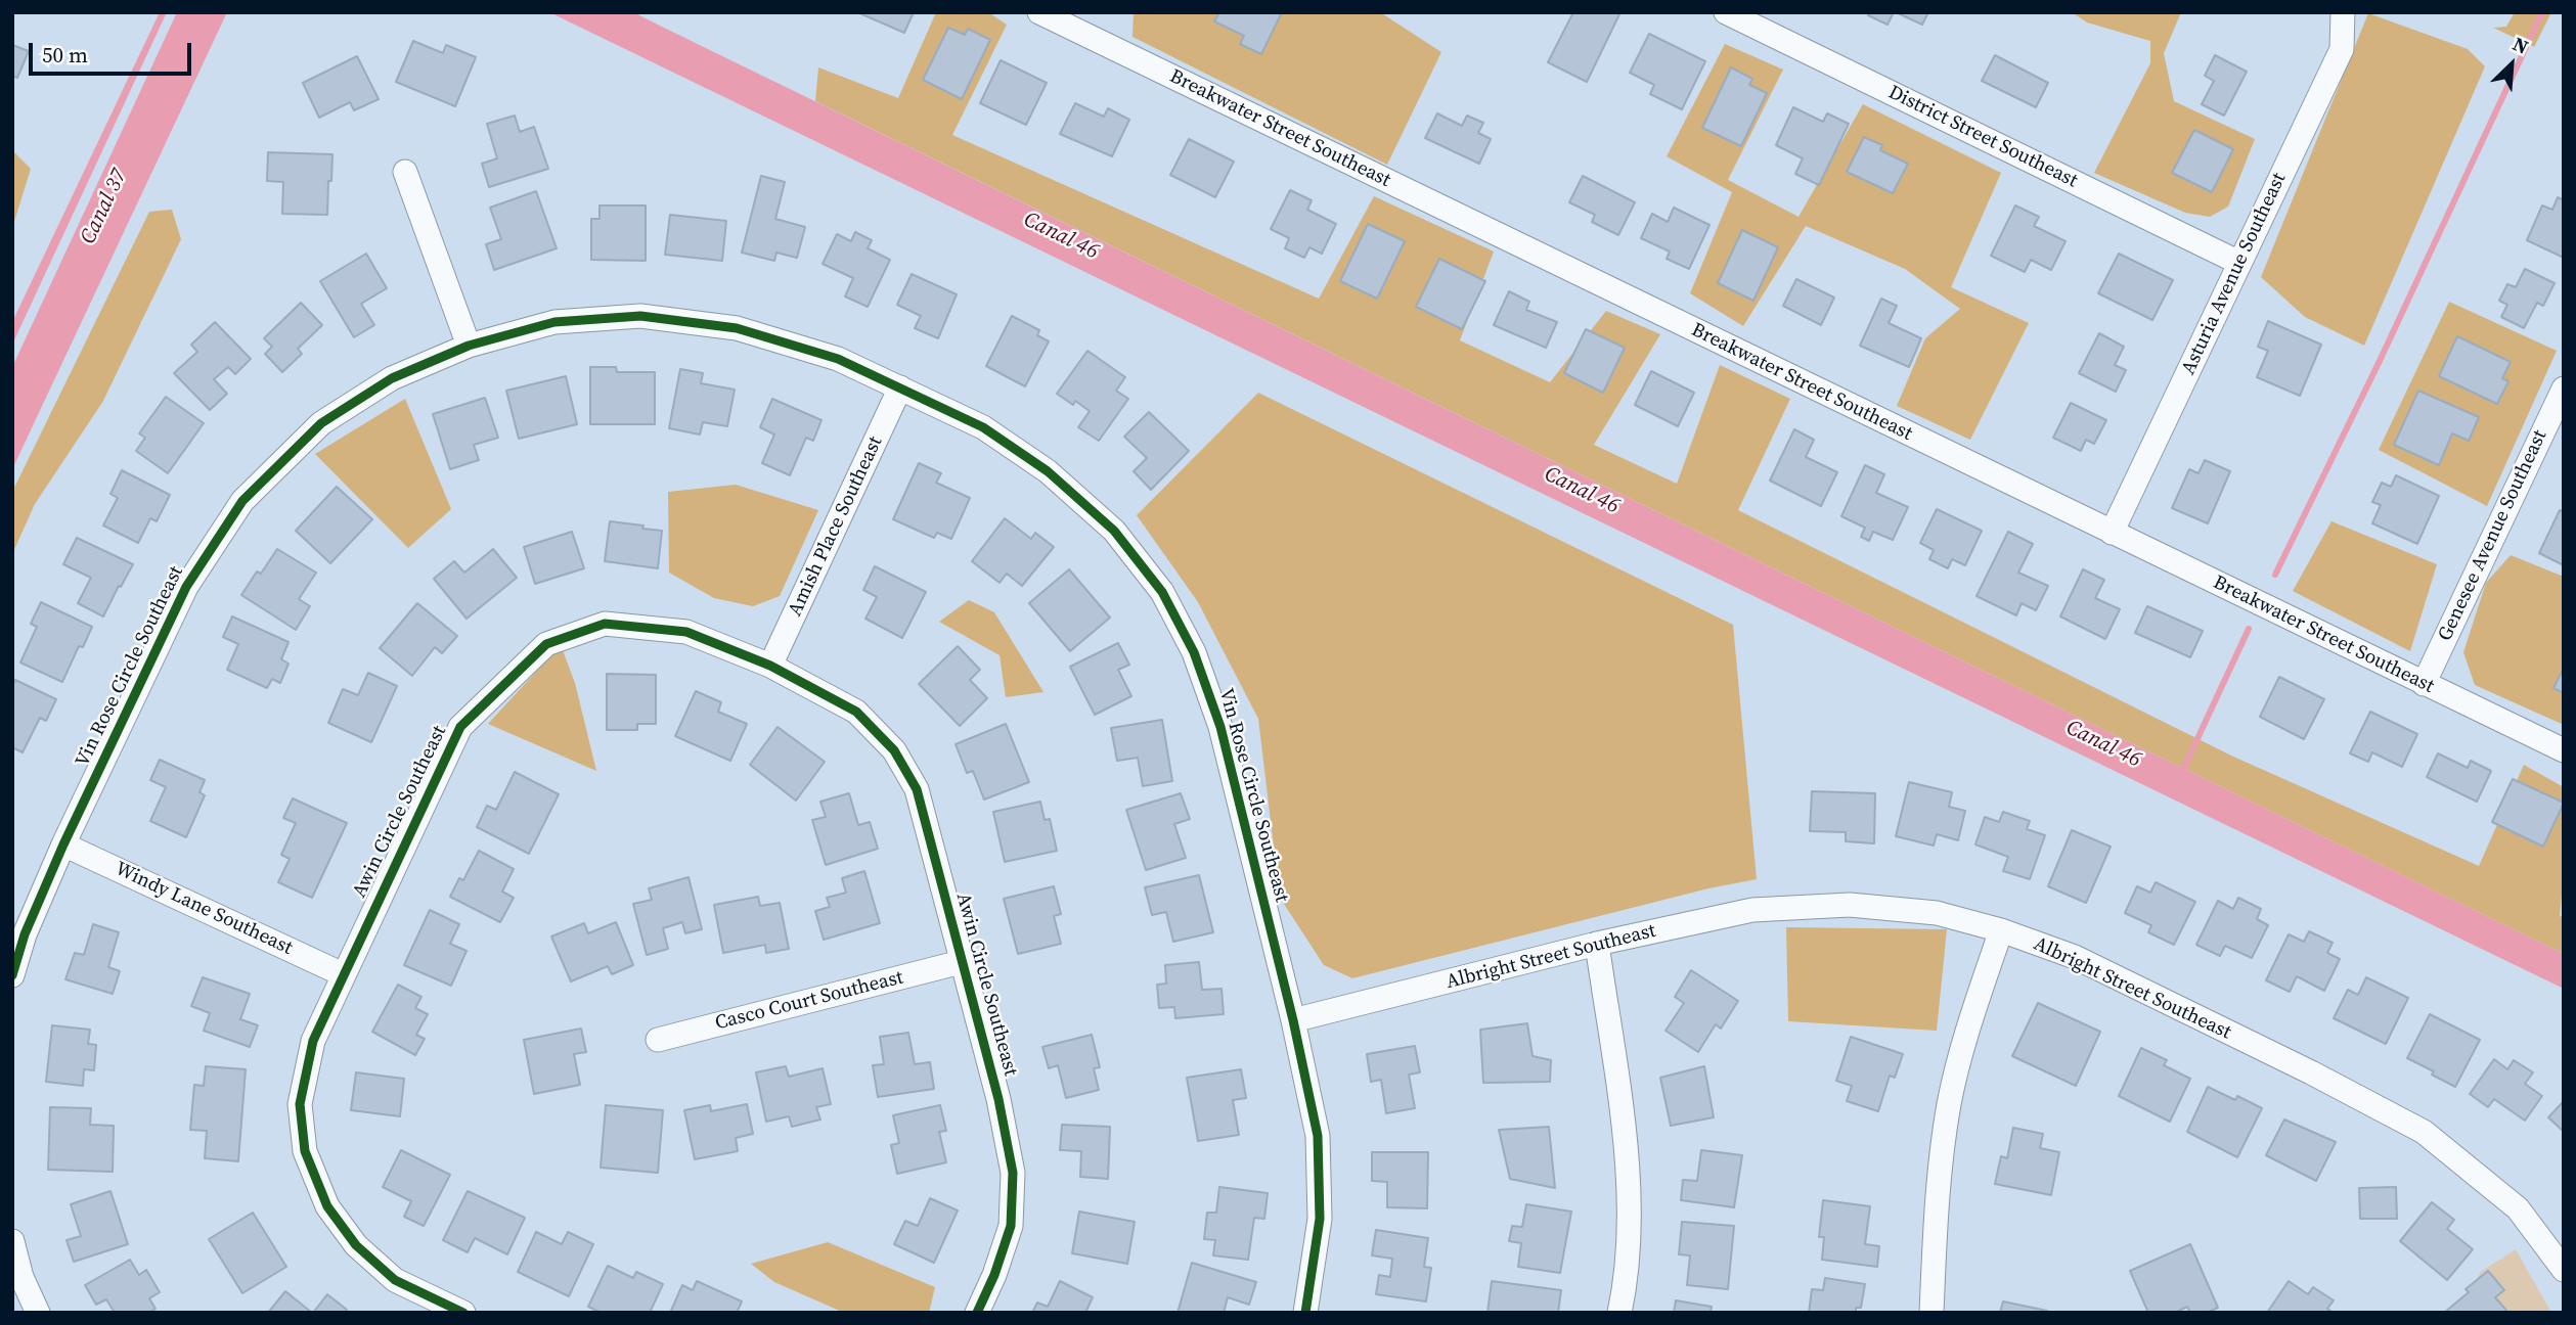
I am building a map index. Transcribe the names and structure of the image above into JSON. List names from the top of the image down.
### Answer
{
  "streets": {
    "street": [
      "Breakwater Street Southeast",
      "District Street Southeast",
      "Asturia Avenue Southeast",
      "Amish Place Southeast",
      "Genesee Avenue Southeast",
      "Vin Rose Circle Southeast",
      "Awin Circle Southeast",
      "Windy Lane Southeast",
      "Albright Street Southeast",
      "Casco Court Southeast"
    ]
  },
  "crossings": [
    ["Breakwater Street Southeast", "Asturia Avenue Southeast"],
    ["Breakwater Street Southeast", "Genesee Avenue Southeast"],
    ["District Street Southeast", "Asturia Avenue Southeast"],
    ["Amish Place Southeast", "Vin Rose Circle Southeast"],
    ["Amish Place Southeast", "Awin Circle Southeast"],
    ["Vin Rose Circle Southeast", "Windy Lane Southeast"],
    ["Vin Rose Circle Southeast", "Albright Street Southeast"],
    ["Awin Circle Southeast", "Windy Lane Southeast"],
    ["Awin Circle Southeast", "Casco Court Southeast"]
  ],
  "water": ["Canal 37", "Canal 46"],
  "scale_bar": "50 m",
  "north": "top right"
}
